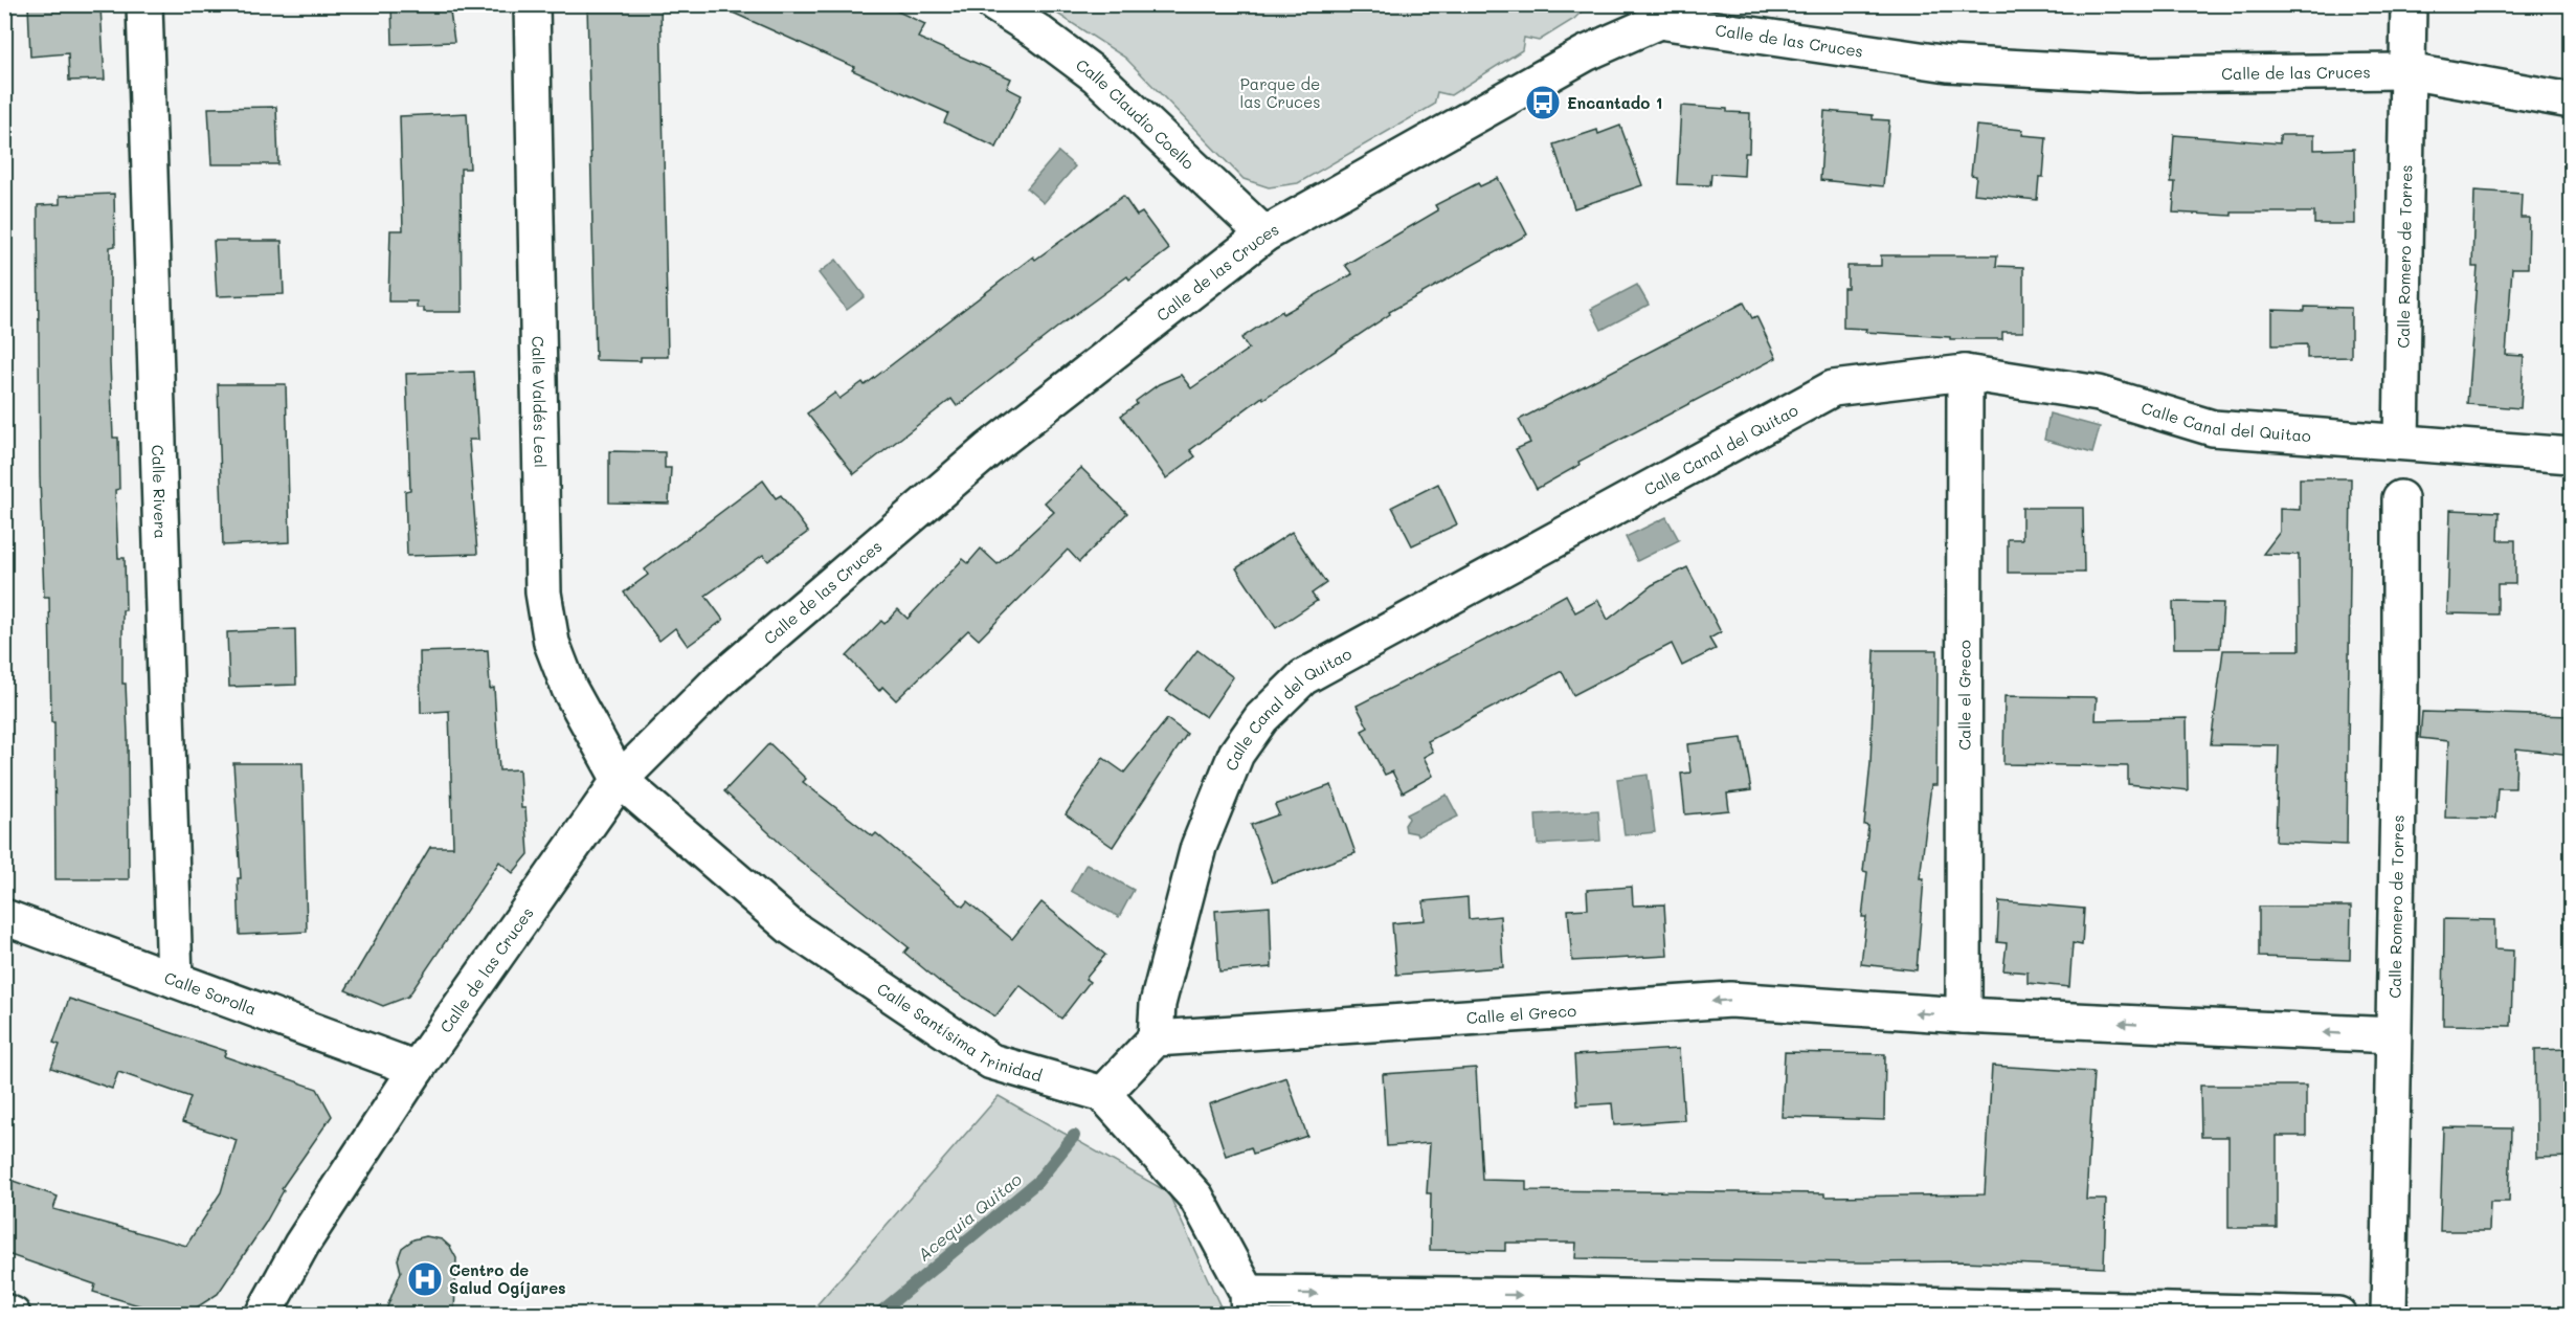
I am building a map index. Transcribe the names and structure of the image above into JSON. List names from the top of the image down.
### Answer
{
  "streets": {
    "street": [
      "Calle de las Cruces",
      "Calle Claudio Coello",
      "Calle Romero de Torres",
      "Calle Valdés Leal",
      "Calle Canal del Quitao",
      "Calle Rivera",
      "Calle el Greco",
      "Calle Sorolla",
      "Calle Santísima Trinidad"
    ]
  },
  "crossings": [
    ["Calle de las Cruces", "Calle Claudio Coello"],
    ["Calle de las Cruces", "Calle Romero de Torres"],
    ["Calle de las Cruces", "Calle Valdés Leal"],
    ["Calle de las Cruces", "Calle Sorolla"],
    ["Calle de las Cruces", "Calle Santísima Trinidad"],
    ["Calle Romero de Torres", "Calle Canal del Quitao"],
    ["Calle Romero de Torres", "Calle el Greco"],
    ["Calle Valdés Leal", "Calle Santísima Trinidad"],
    ["Calle Canal del Quitao", "Calle el Greco"],
    ["Calle Rivera", "Calle Sorolla"]
  ],
  "water": ["Acequia Quitao"],
  "parks": ["Parque de las Cruces"],
  "places": {
    "bus stop": ["Encantado 1"],
    "hospital": ["Centro de Salud Ogíjares"]
  }
}
